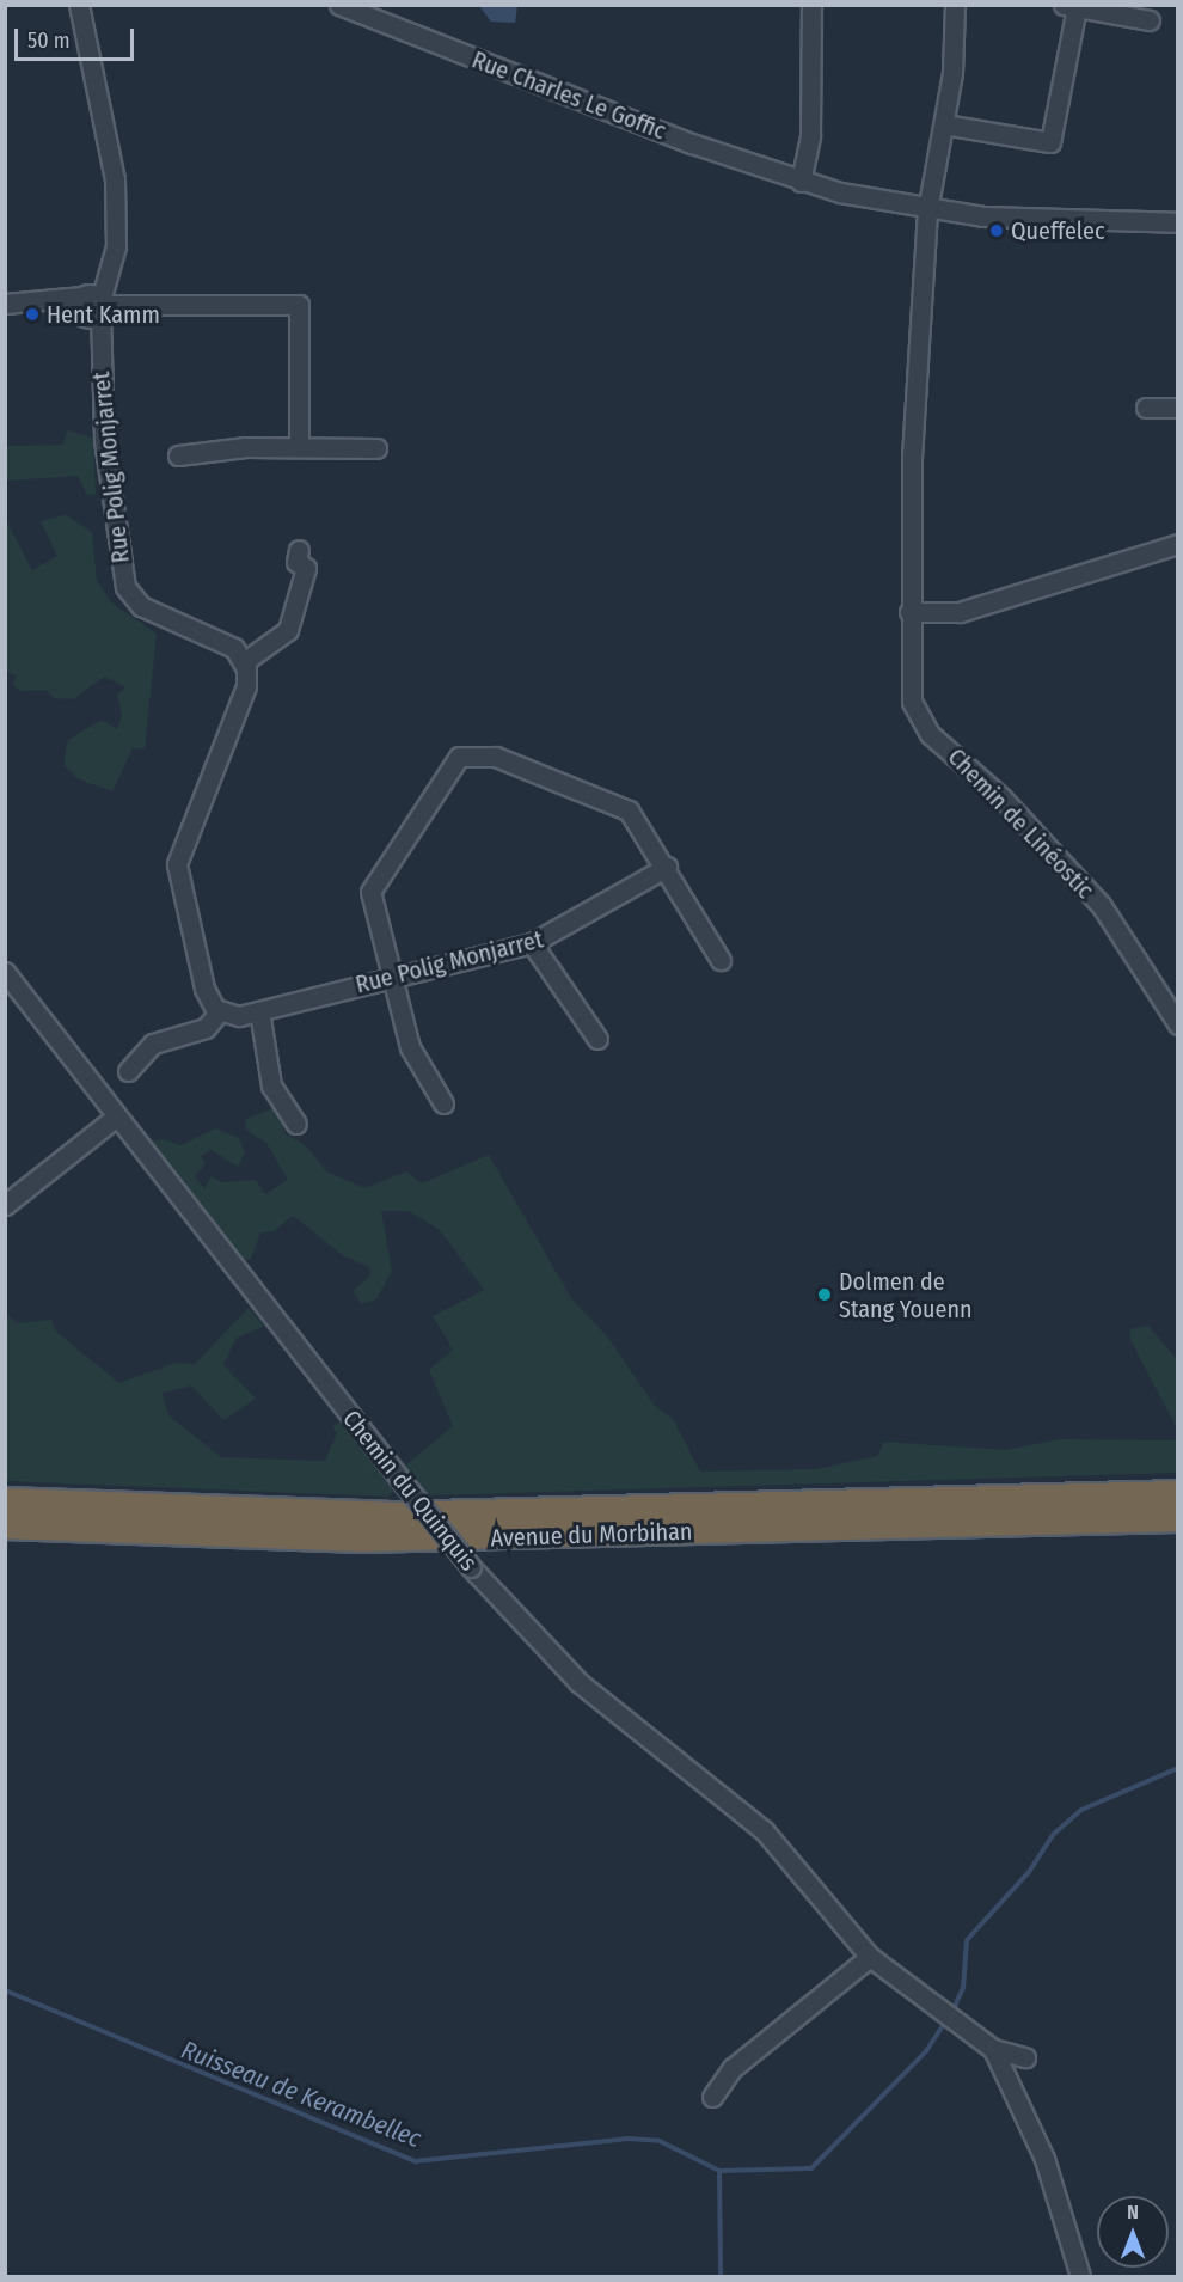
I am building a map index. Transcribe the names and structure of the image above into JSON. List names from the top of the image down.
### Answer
{
  "streets": {
    "highway": ["Avenue du Morbihan"],
    "street": [
      "Rue Charles Le Goffic",
      "Rue Polig Monjarret",
      "Chemin de Linéostic",
      "Chemin du Quinquis"
    ]
  },
  "crossings": [
    ["Rue Charles Le Goffic", "Chemin de Linéostic"]
  ],
  "water": ["Ruisseau de Kerambellec"],
  "places": ["Queffelec", "Hent Kamm", "Dolmen de Stang Youenn"],
  "scale_bar": "50 m",
  "north": "top"
}
